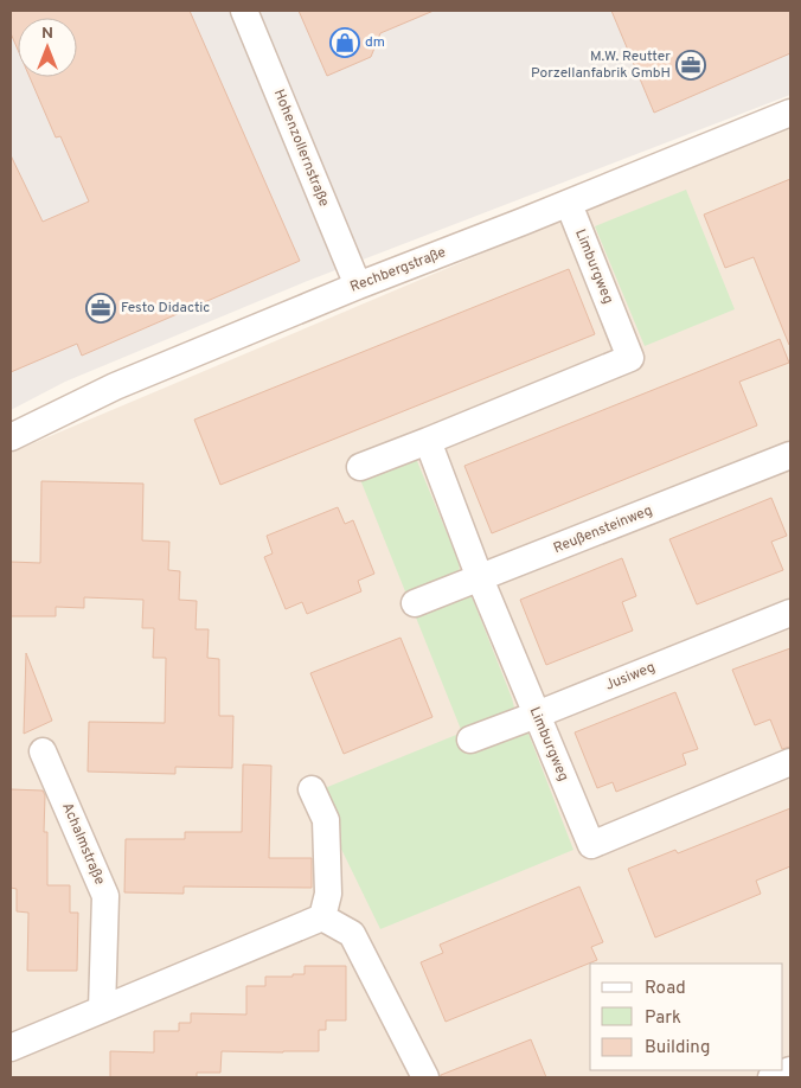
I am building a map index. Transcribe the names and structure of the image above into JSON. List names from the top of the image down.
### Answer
{
  "streets": {
    "street": [
      "Hohenzollernstraße",
      "Limburgweg",
      "Rechbergstraße",
      "Reußensteinweg",
      "Jusiweg",
      "Achalmstraße"
    ]
  },
  "crossings": [
    ["Hohenzollernstraße", "Rechbergstraße"],
    ["Limburgweg", "Rechbergstraße"],
    ["Limburgweg", "Reußensteinweg"],
    ["Limburgweg", "Jusiweg"]
  ],
  "places": {
    "shop": ["dm"],
    "office": ["M.W. Reutter Porzellanfabrik GmbH", "Festo Didactic"]
  },
  "legend": ["Road", "Park", "Building"],
  "north": "top"
}
